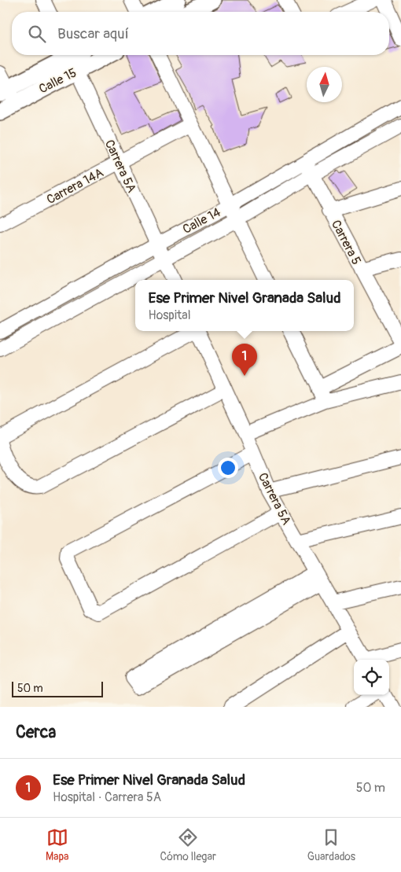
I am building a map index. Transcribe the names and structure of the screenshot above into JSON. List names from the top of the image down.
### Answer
{
  "streets": {
    "street": [
      "Calle 15",
      "Carrera 5A",
      "Carrera 14A",
      "Calle 14",
      "Carrera 5"
    ]
  },
  "crossings": [
    ["Calle 15", "Carrera 5A"],
    ["Carrera 5A", "Carrera 14A"],
    ["Carrera 5A", "Calle 14"],
    ["Calle 14", "Carrera 5"]
  ],
  "scale_bar": "50 m",
  "north": "top",
  "page": {
    "search": "Buscar aquí",
    "popup": ["Ese Primer Nivel Granada Salud", "Hospital"],
    "pins": "1",
    "scale": "50 m",
    "heading": "Cerca",
    "list": [
      {
        "mark": "1",
        "name": "Ese Primer Nivel Granada Salud",
        "note": "Hospital · Carrera 5A",
        "value": "50 m"
      }
    ],
    "nav": ["Mapa", "Cómo llegar", "Guardados"]
  }
}
